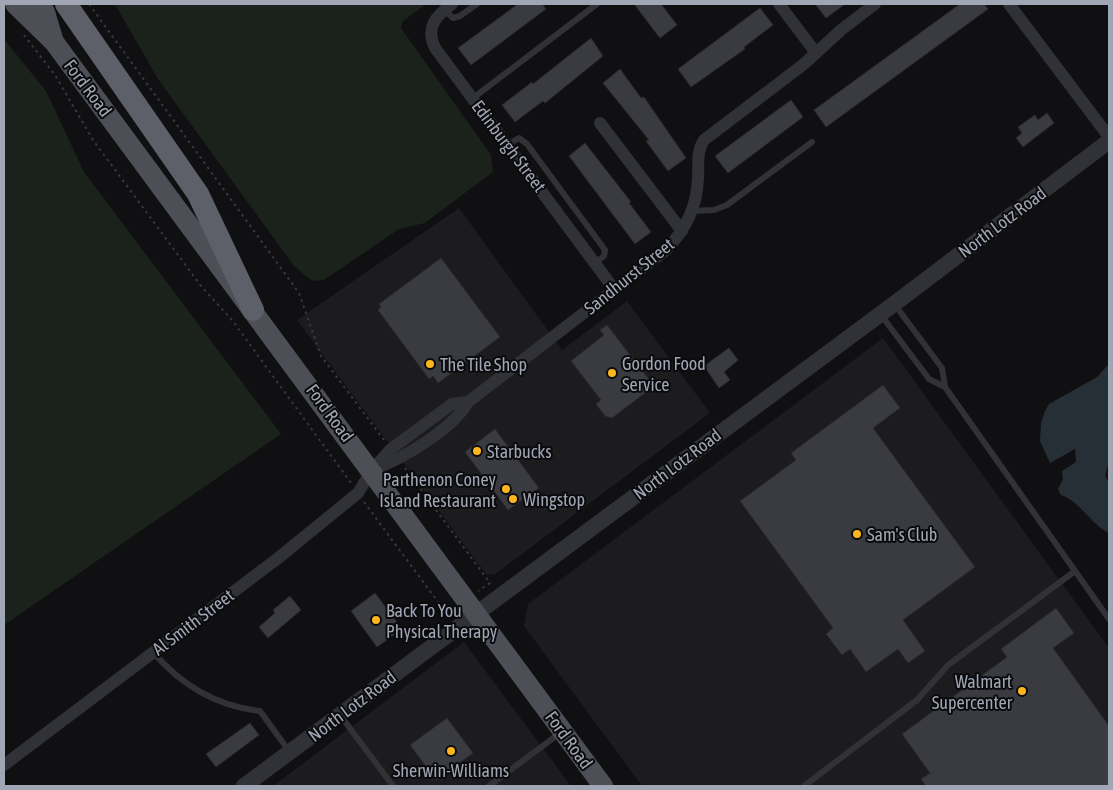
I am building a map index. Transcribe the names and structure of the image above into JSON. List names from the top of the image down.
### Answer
{
  "streets": {
    "main road": ["Ford Road"],
    "street": [
      "Edinburgh Street",
      "North Lotz Road",
      "Sandhurst Street",
      "Al Smith Street"
    ]
  },
  "crossings": [
    ["Ford Road", "North Lotz Road"],
    ["Ford Road", "Sandhurst Street"],
    ["Ford Road", "Al Smith Street"],
    ["Edinburgh Street", "Sandhurst Street"],
    ["Sandhurst Street", "Al Smith Street"]
  ],
  "places": [
    "The Tile Shop",
    "Gordon Food Service",
    "Starbucks",
    "Parthenon Coney Island Restaurant",
    "Wingstop",
    "Sam's Club",
    "Back To You Physical Therapy",
    "Walmart Supercenter",
    "Sherwin-Williams"
  ]
}
